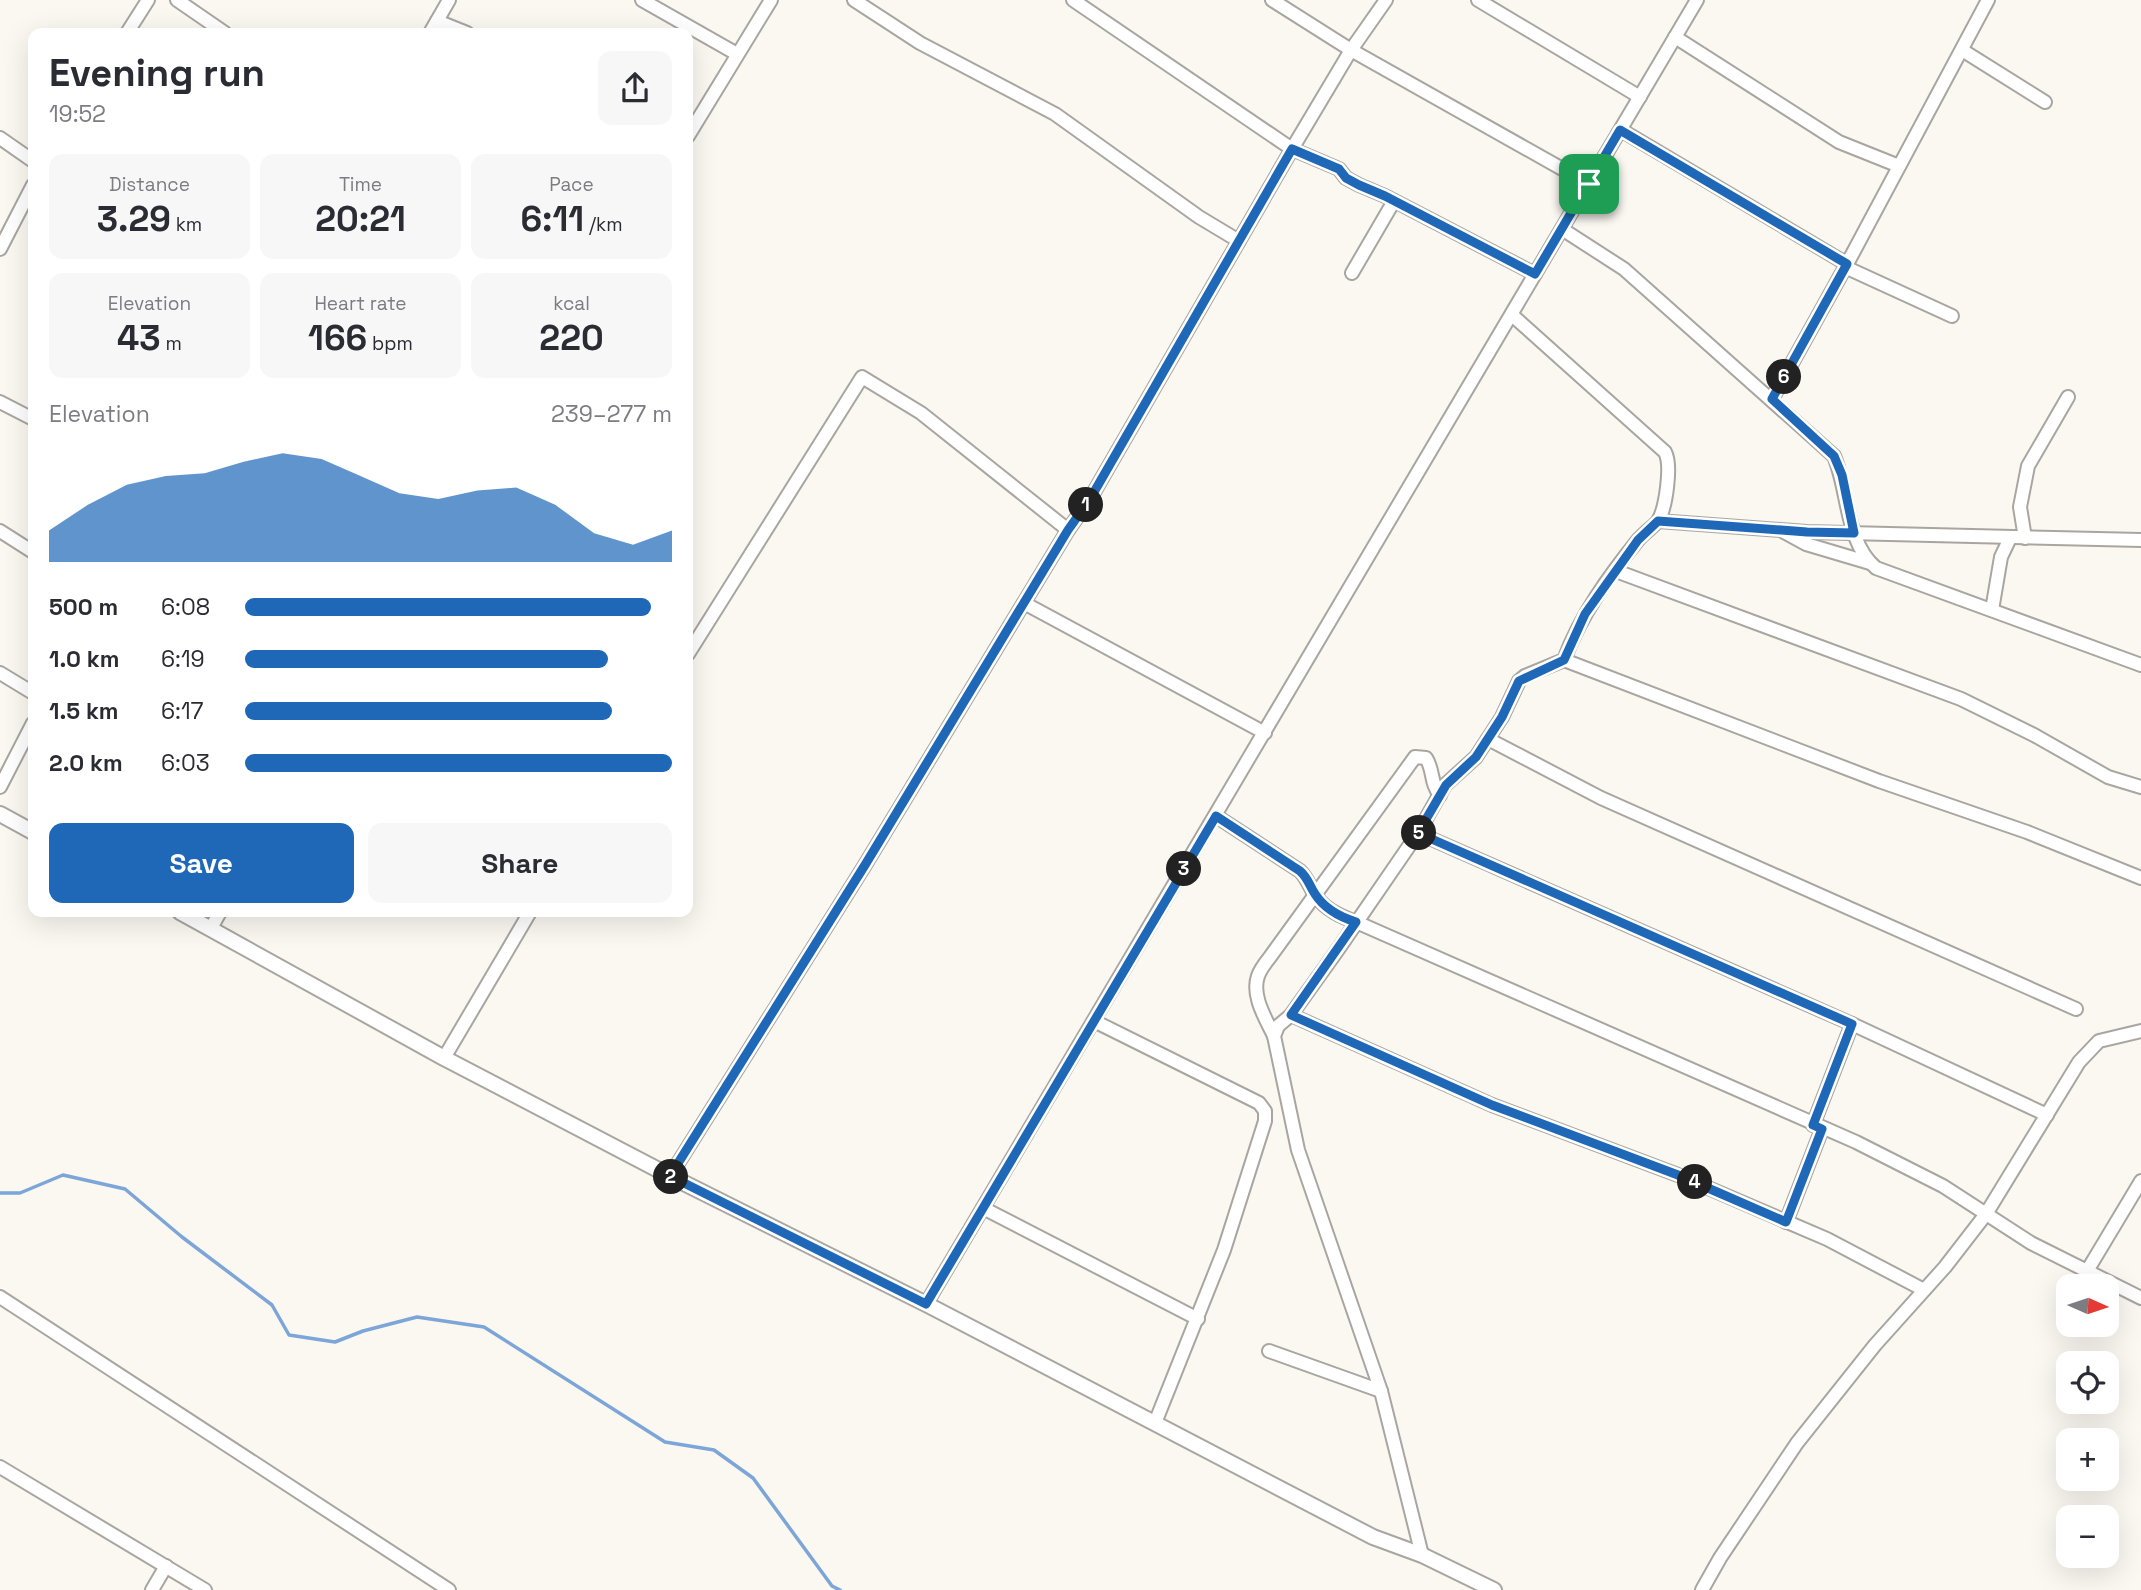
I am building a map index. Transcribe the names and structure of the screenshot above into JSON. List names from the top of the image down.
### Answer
{
  "north": "right",
  "page": {
    "heading": ["Evening run", "19:52"],
    "stats": [
      ["Distance", "3.29 km"],
      ["Time", "20:21"],
      ["Pace", "6:11 /km"],
      ["Elevation", "43 m"],
      ["Heart rate", "166 bpm"],
      ["kcal", "220"]
    ],
    "pins": [
      "6",
      "1",
      "5",
      "3",
      "2",
      "4"
    ],
    "chart": ["Elevation", "239–277 m"],
    "list": [
      {
        "name": "500 m",
        "note": "6:08"
      },
      {
        "name": "1.0 km",
        "note": "6:19"
      },
      {
        "name": "1.5 km",
        "note": "6:17"
      },
      {
        "name": "2.0 km",
        "note": "6:03"
      }
    ],
    "buttons": ["Save", "Share"],
    "map_buttons": ["+", "−"]
  }
}
